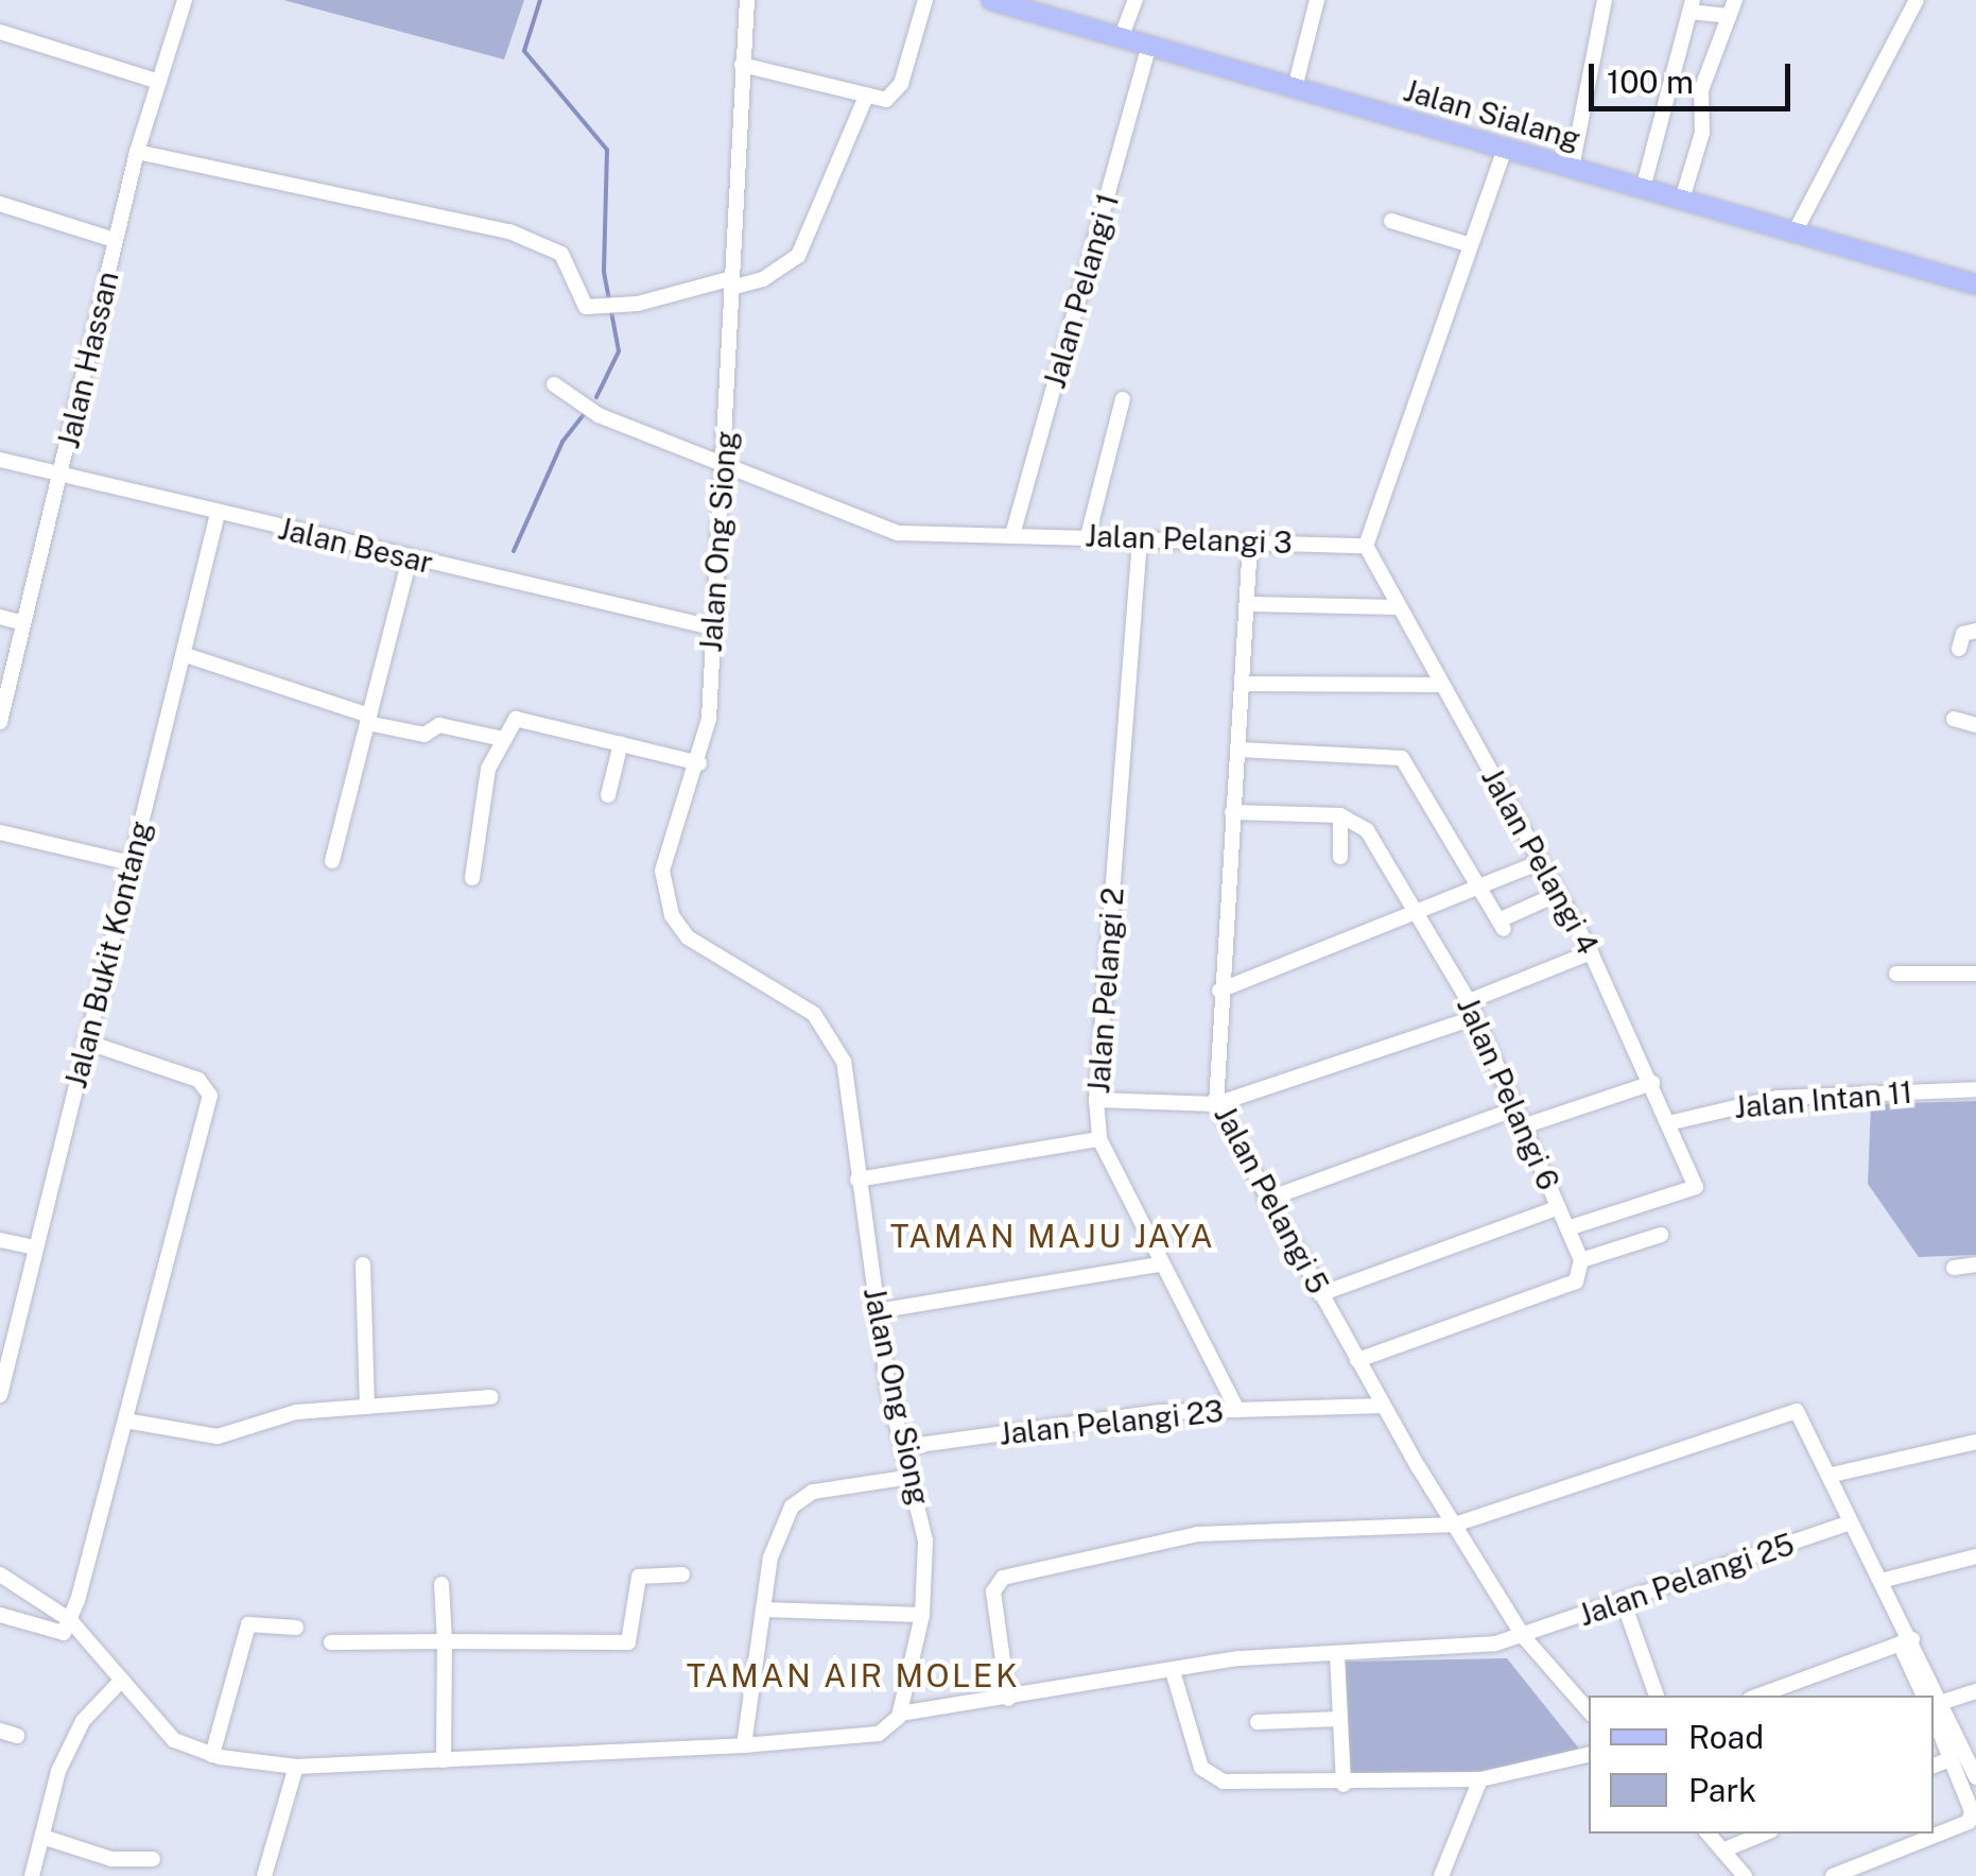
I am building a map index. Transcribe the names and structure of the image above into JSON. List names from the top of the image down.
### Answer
{
  "streets": {
    "main road": ["Jalan Sialang"],
    "street": [
      "Jalan Pelangi 1",
      "Jalan Hassan",
      "Jalan Pelangi 3",
      "Jalan Ong Siong",
      "Jalan Besar",
      "Jalan Pelangi 4",
      "Jalan Bukit Kontang",
      "Jalan Pelangi 2",
      "Jalan Pelangi 6",
      "Jalan Intan 11",
      "Jalan Pelangi 5",
      "Jalan Pelangi 23",
      "Jalan Pelangi 25"
    ]
  },
  "crossings": [
    ["Jalan Sialang", "Jalan Pelangi 1"],
    ["Jalan Pelangi 1", "Jalan Pelangi 3"],
    ["Jalan Hassan", "Jalan Besar"],
    ["Jalan Pelangi 3", "Jalan Ong Siong"],
    ["Jalan Pelangi 3", "Jalan Pelangi 4"],
    ["Jalan Pelangi 3", "Jalan Pelangi 2"],
    ["Jalan Pelangi 3", "Jalan Pelangi 5"],
    ["Jalan Ong Siong", "Jalan Besar"],
    ["Jalan Ong Siong", "Jalan Pelangi 23"],
    ["Jalan Ong Siong", "Jalan Pelangi 25"],
    ["Jalan Besar", "Jalan Bukit Kontang"],
    ["Jalan Pelangi 4", "Jalan Pelangi 6"],
    ["Jalan Pelangi 4", "Jalan Intan 11"],
    ["Jalan Pelangi 2", "Jalan Pelangi 23"],
    ["Jalan Pelangi 5", "Jalan Pelangi 23"],
    ["Jalan Pelangi 5", "Jalan Pelangi 25"]
  ],
  "districts": ["TAMAN MAJU JAYA", "TAMAN AIR MOLEK"],
  "legend": ["Road", "Park"],
  "scale_bar": "100 m"
}
